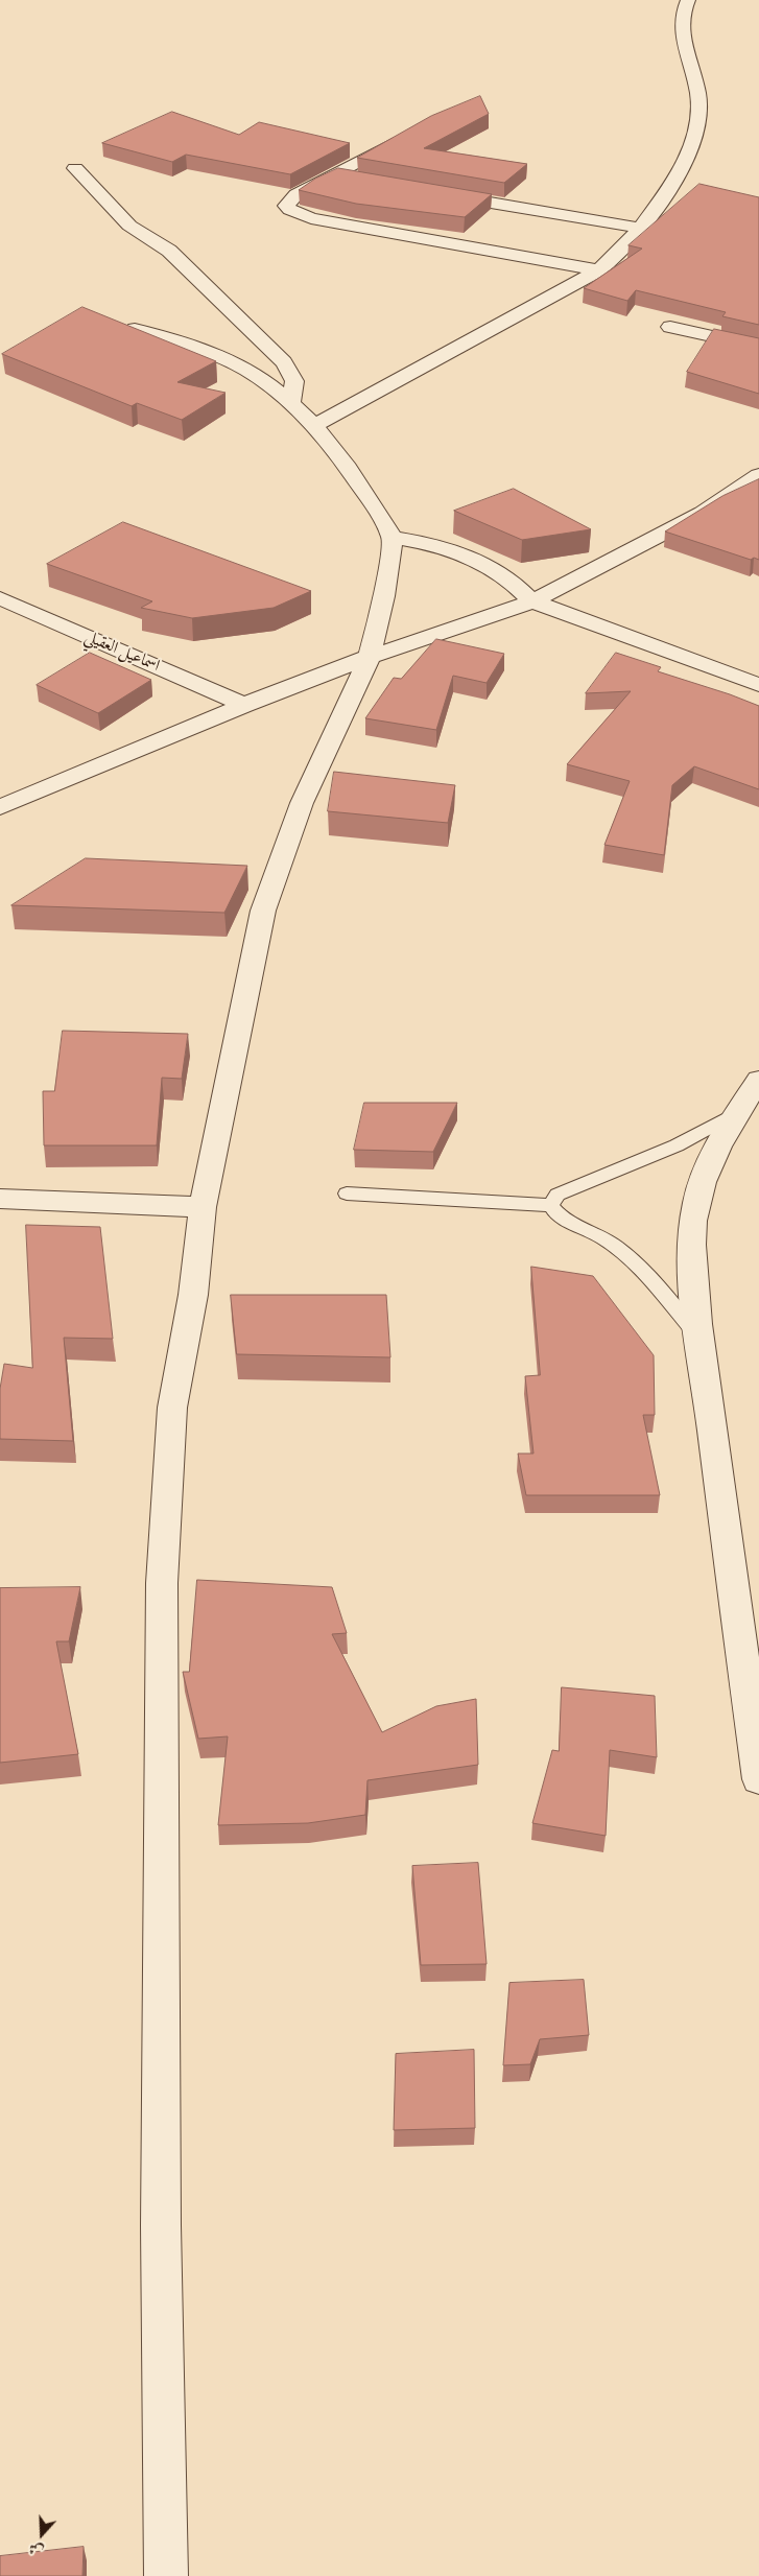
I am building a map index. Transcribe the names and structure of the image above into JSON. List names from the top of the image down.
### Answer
{
  "streets": {
    "street": ["اسماعيل العقيلي"]
  },
  "north": "bottom"
}
